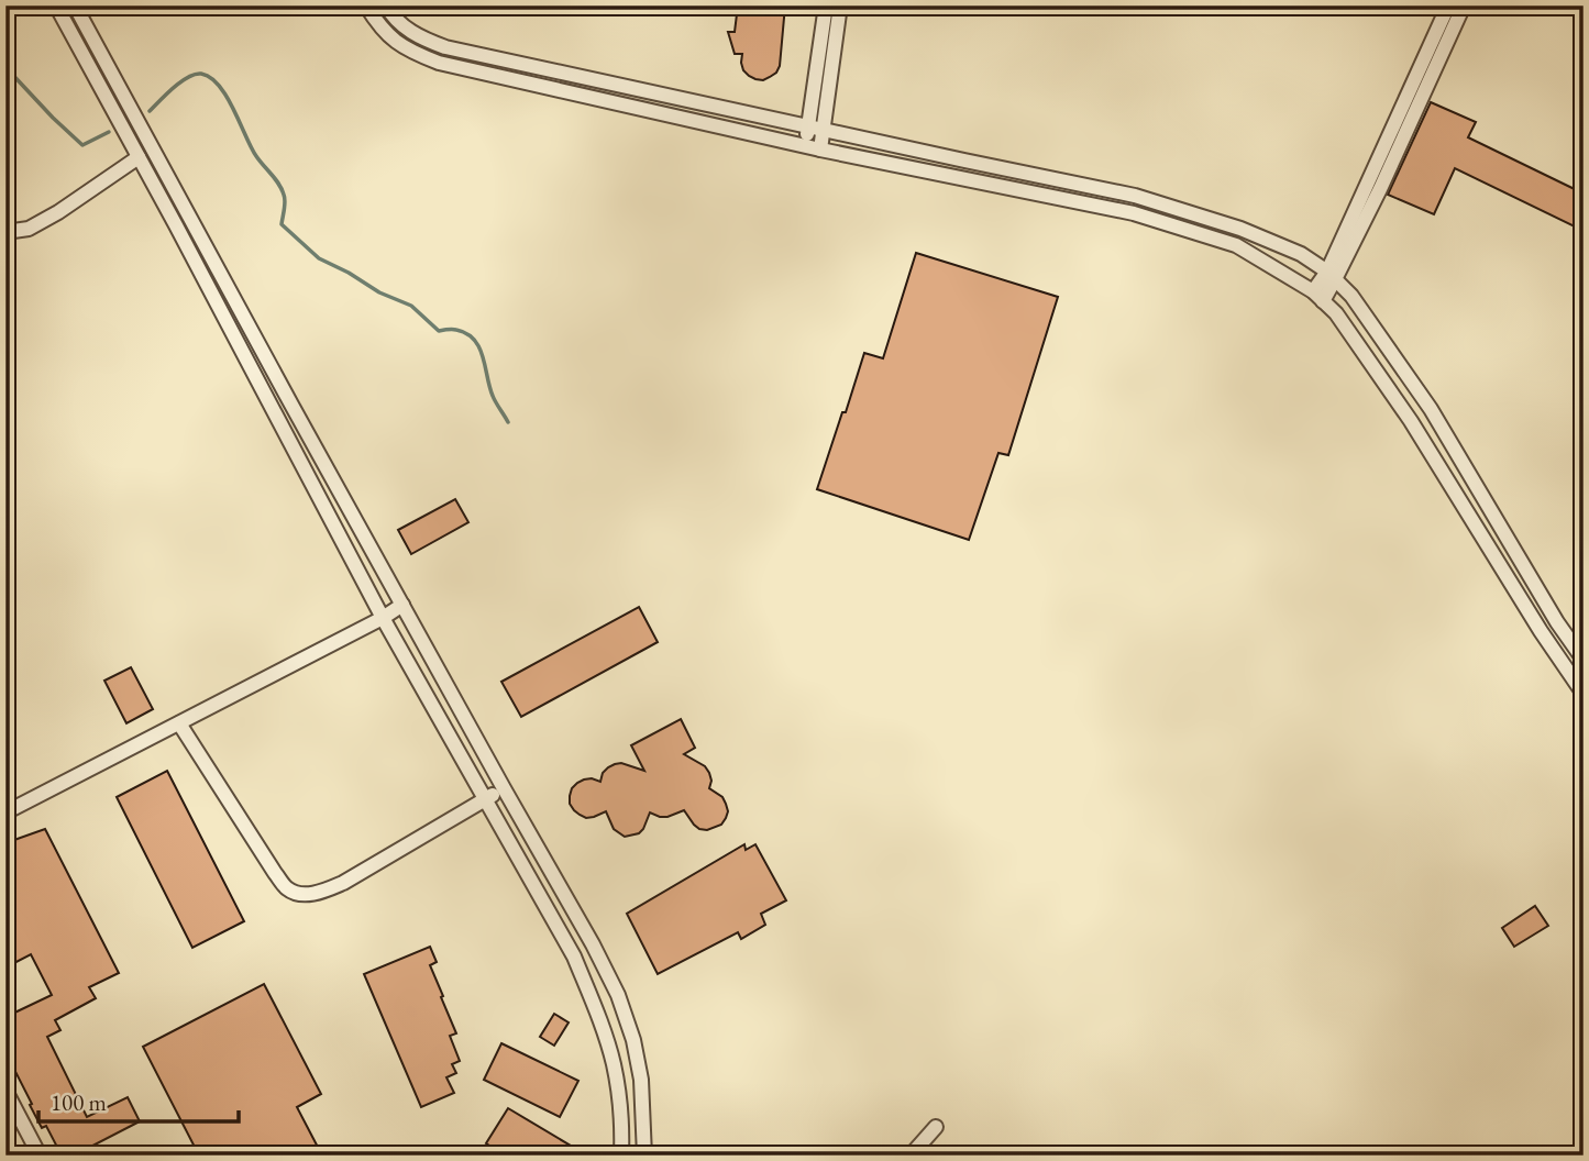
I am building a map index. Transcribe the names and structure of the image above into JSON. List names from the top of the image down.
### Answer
{
  "scale_bar": "100 m"
}
